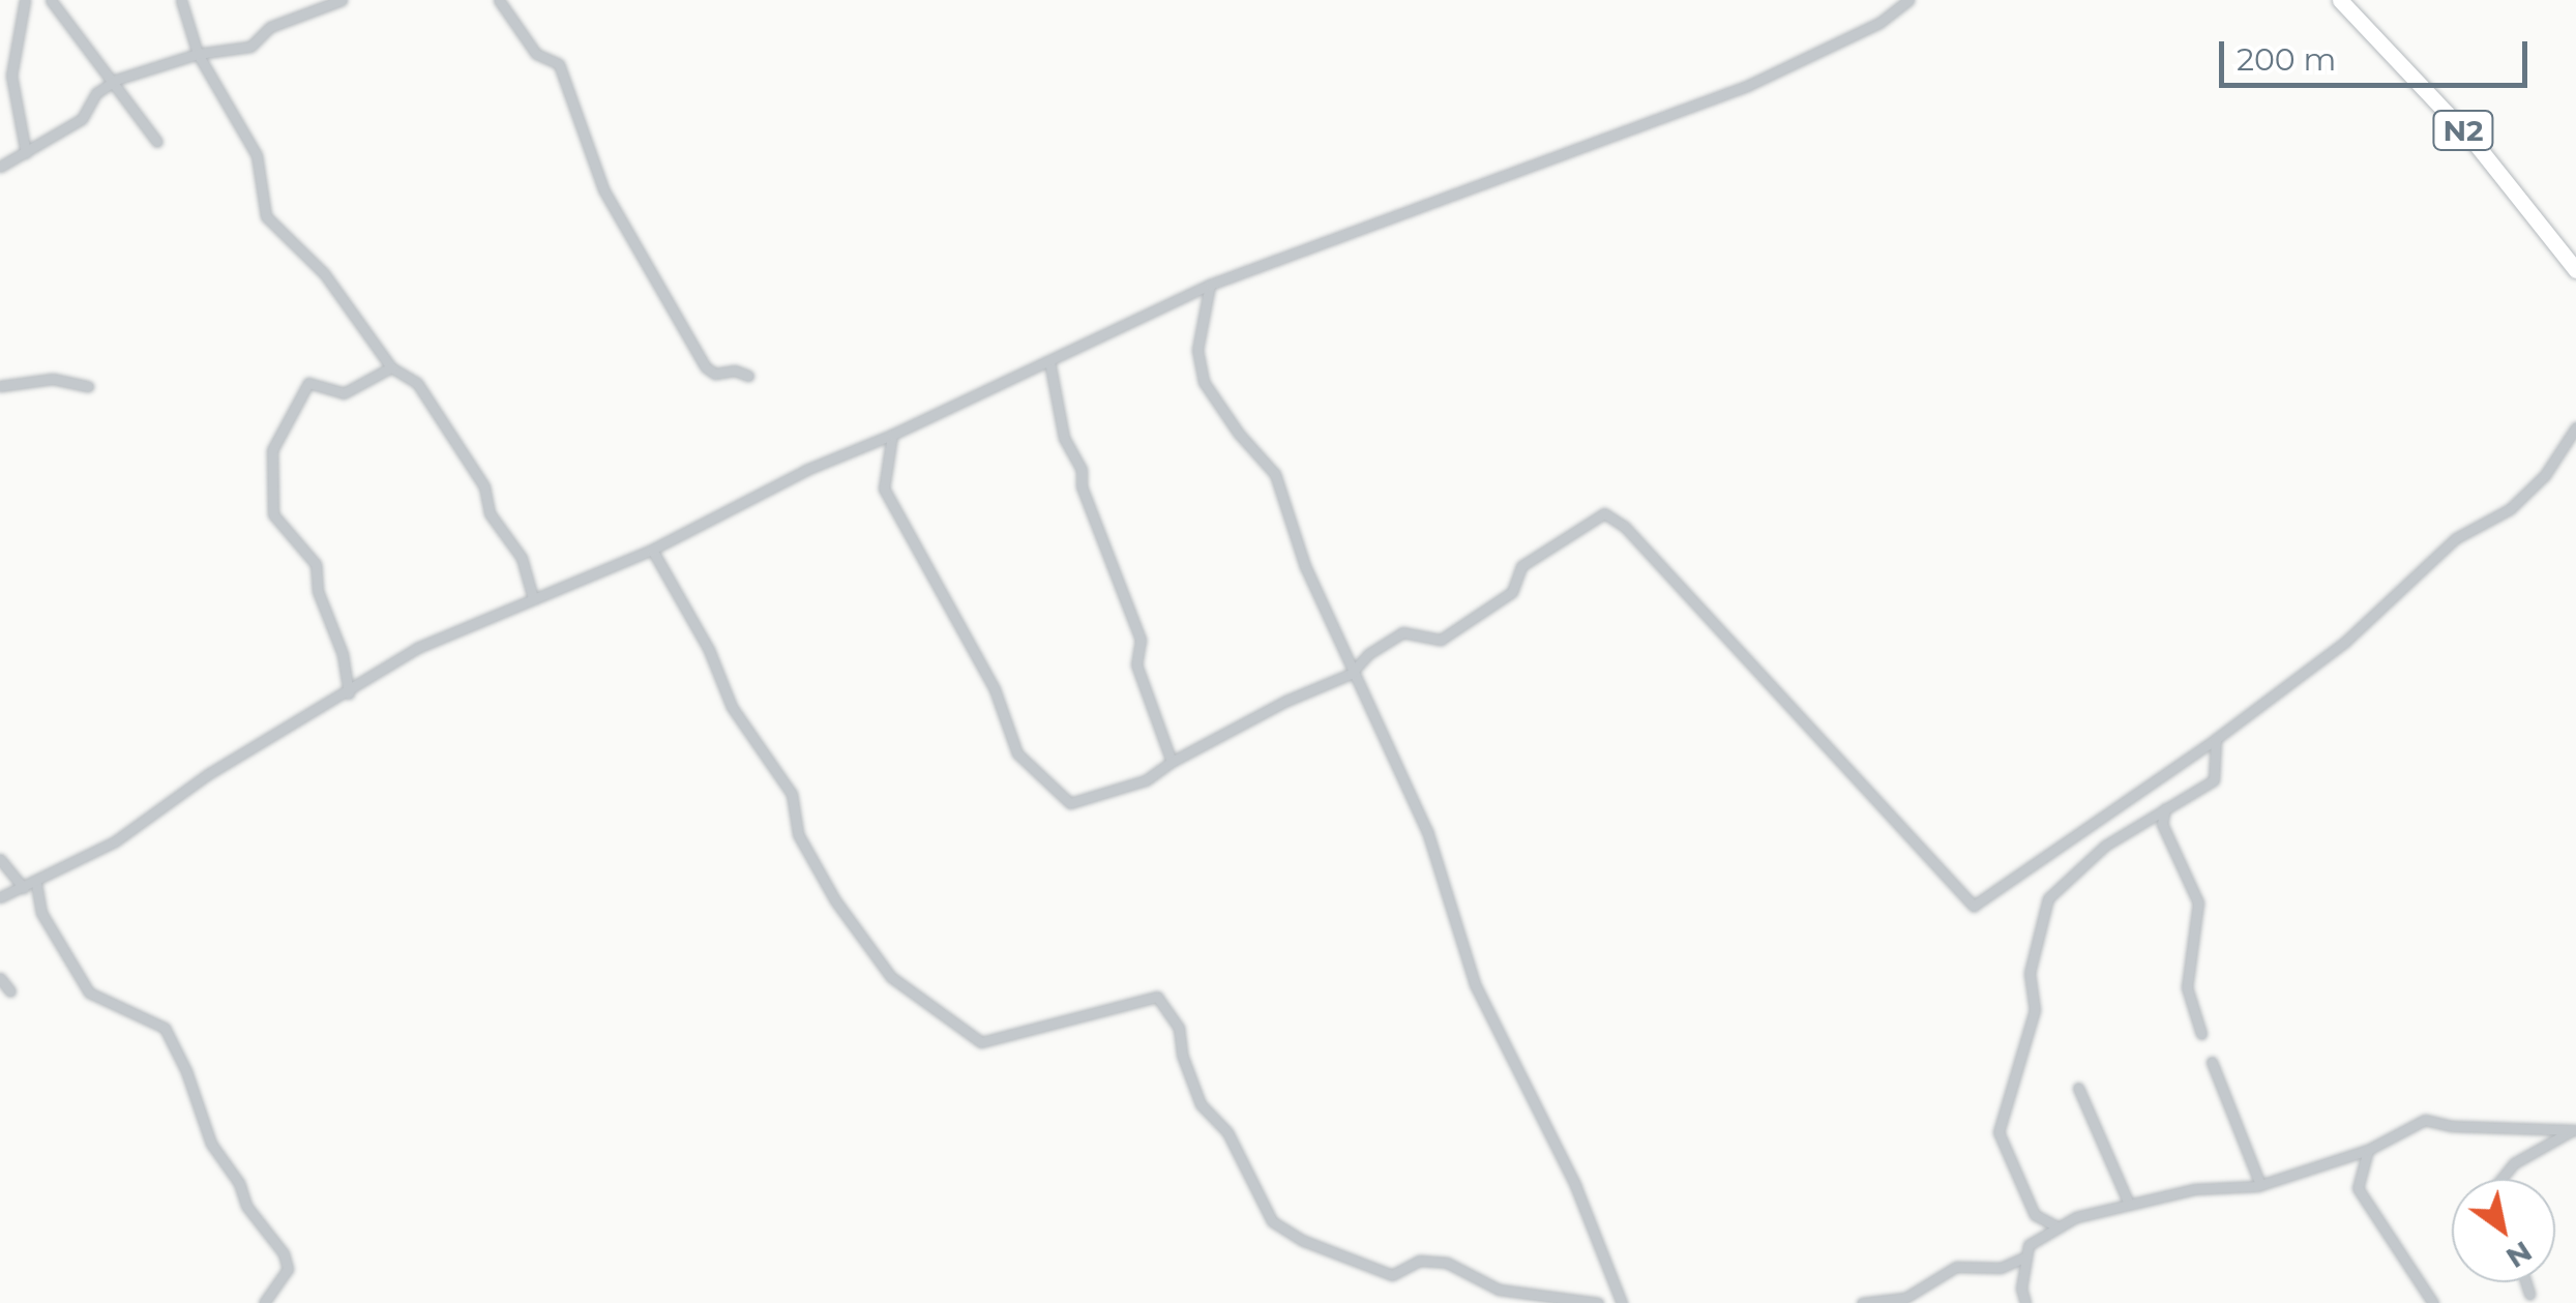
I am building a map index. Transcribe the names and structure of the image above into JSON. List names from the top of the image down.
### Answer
{
  "streets": {
    "highway": ["N2"]
  },
  "scale_bar": "200 m",
  "north": "bottom right"
}
